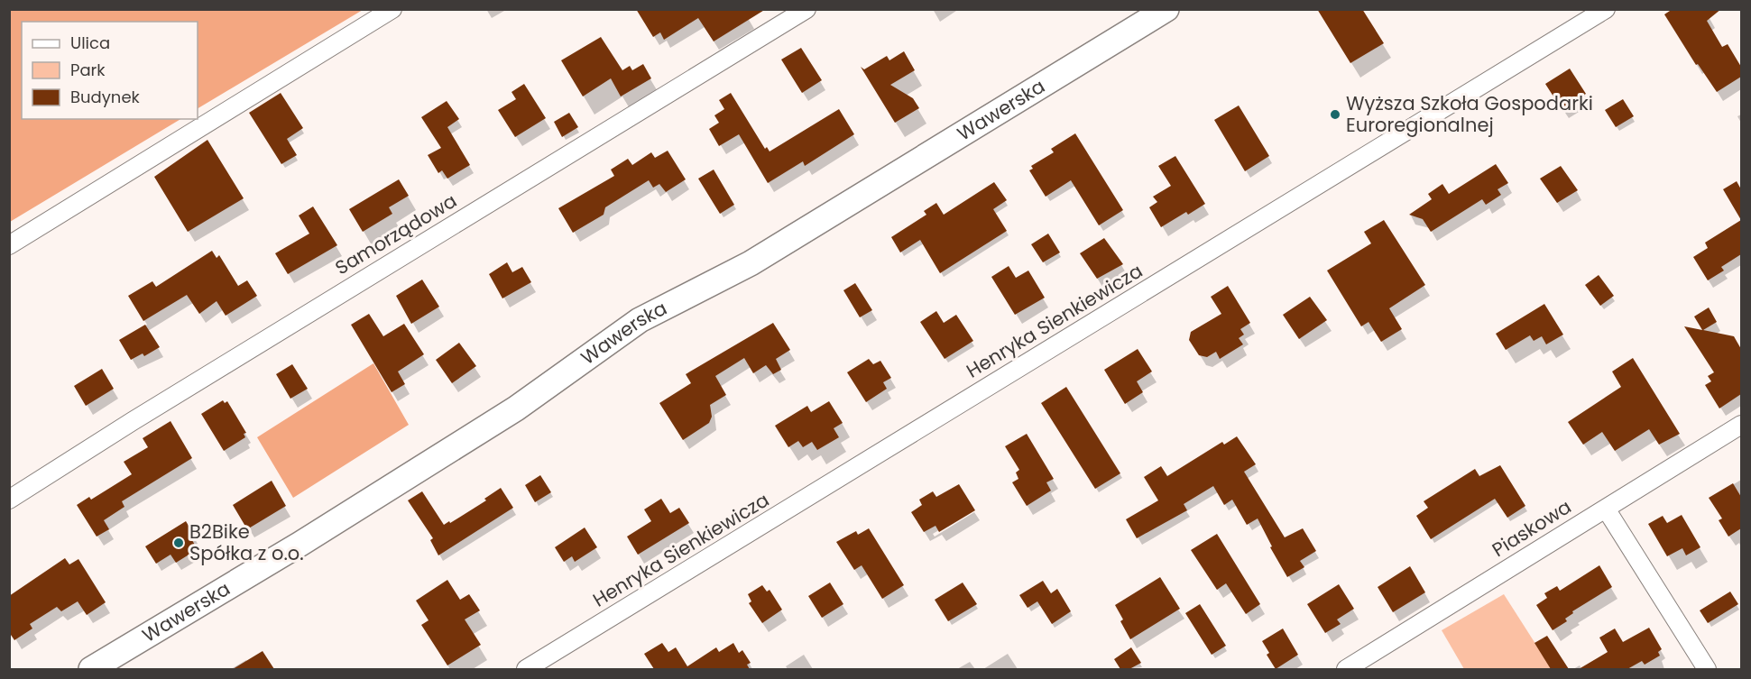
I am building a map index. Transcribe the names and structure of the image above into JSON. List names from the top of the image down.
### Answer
{
  "streets": {
    "street": [
      "Wawerska",
      "Samorządowa",
      "Henryka Sienkiewicza",
      "Piaskowa"
    ]
  },
  "places": ["Wyższa Szkoła Gospodarki Euroregionalnej", "B2Bike Spółka z o.o."],
  "legend": ["Ulica", "Park", "Budynek"]
}
